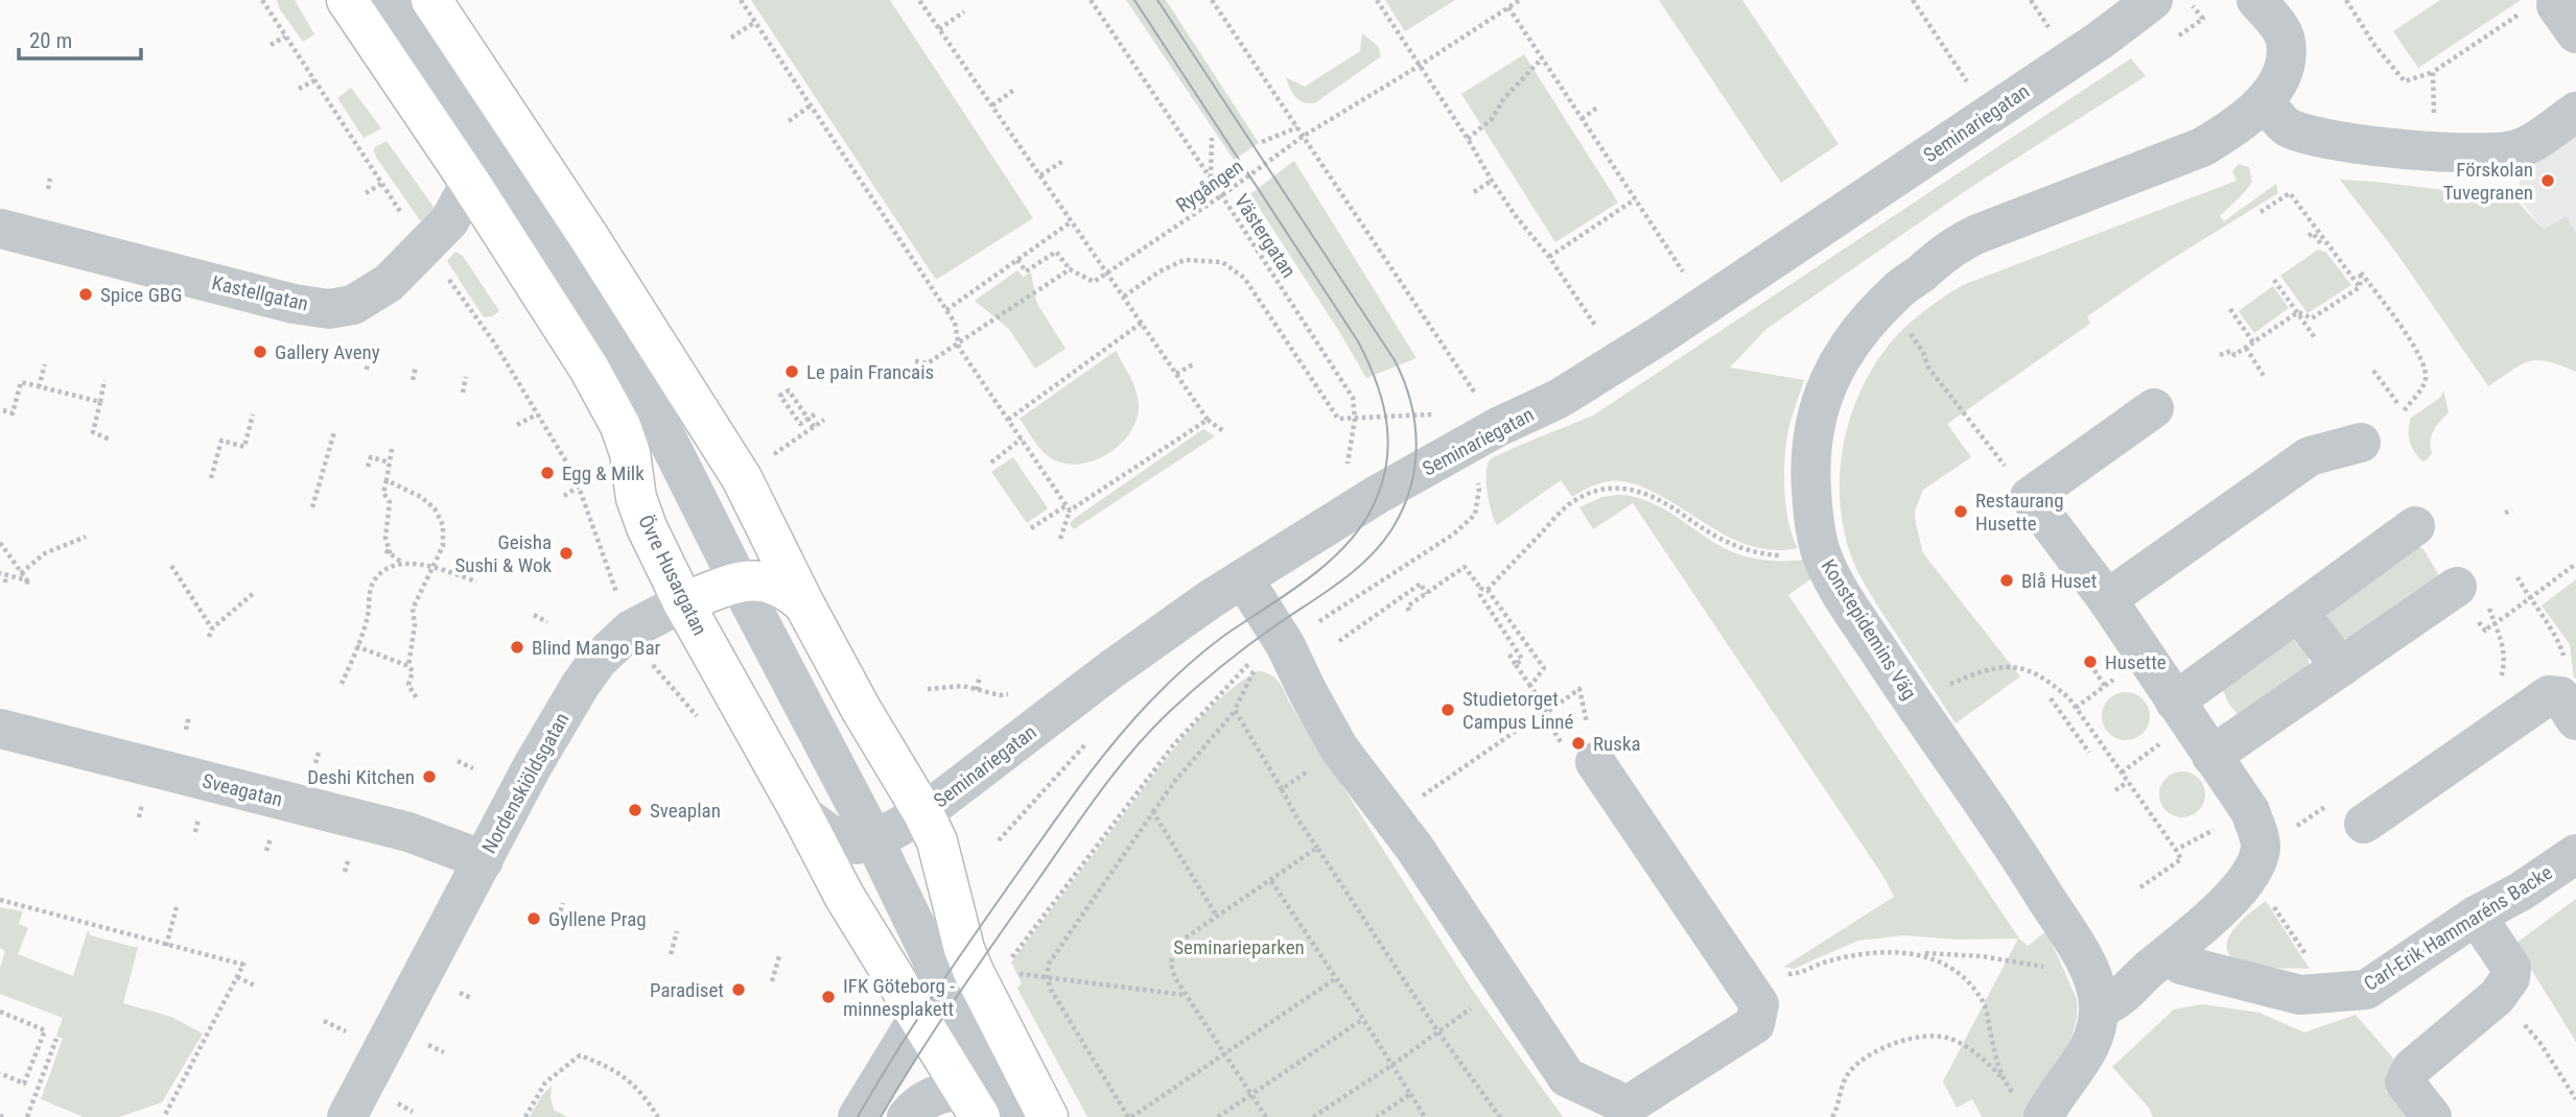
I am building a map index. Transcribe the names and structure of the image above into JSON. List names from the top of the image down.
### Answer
{
  "streets": {
    "main road": ["Övre Husargatan", "Nordenskiöldsgatan"],
    "street": [
      "Seminariegatan",
      "Kastellgatan",
      "Konstepidemins Väg",
      "Sveagatan",
      "Carl-Erik Hammaréns Backe"
    ],
    "path": ["Rygången", "Västergatan"]
  },
  "crossings": [
    ["Rygången", "Västergatan"],
    ["Kastellgatan", "Övre Husargatan"],
    ["Övre Husargatan", "Nordenskiöldsgatan"],
    ["Nordenskiöldsgatan", "Sveagatan"]
  ],
  "parks": ["Seminarieparken"],
  "places": [
    "Förskolan Tuvegranen",
    "Spice GBG",
    "Gallery Aveny",
    "Le pain Francais",
    "Egg & Milk",
    "Restaurang Husette",
    "Geisha Sushi & Wok",
    "Blå Huset",
    "Blind Mango Bar",
    "Husette",
    "Studietorget Campus Linné",
    "Ruska",
    "Deshi Kitchen",
    "Sveaplan",
    "Gyllene Prag",
    "Paradiset",
    "IFK Göteborg - minnesplakett"
  ],
  "scale_bar": "20 m"
}
